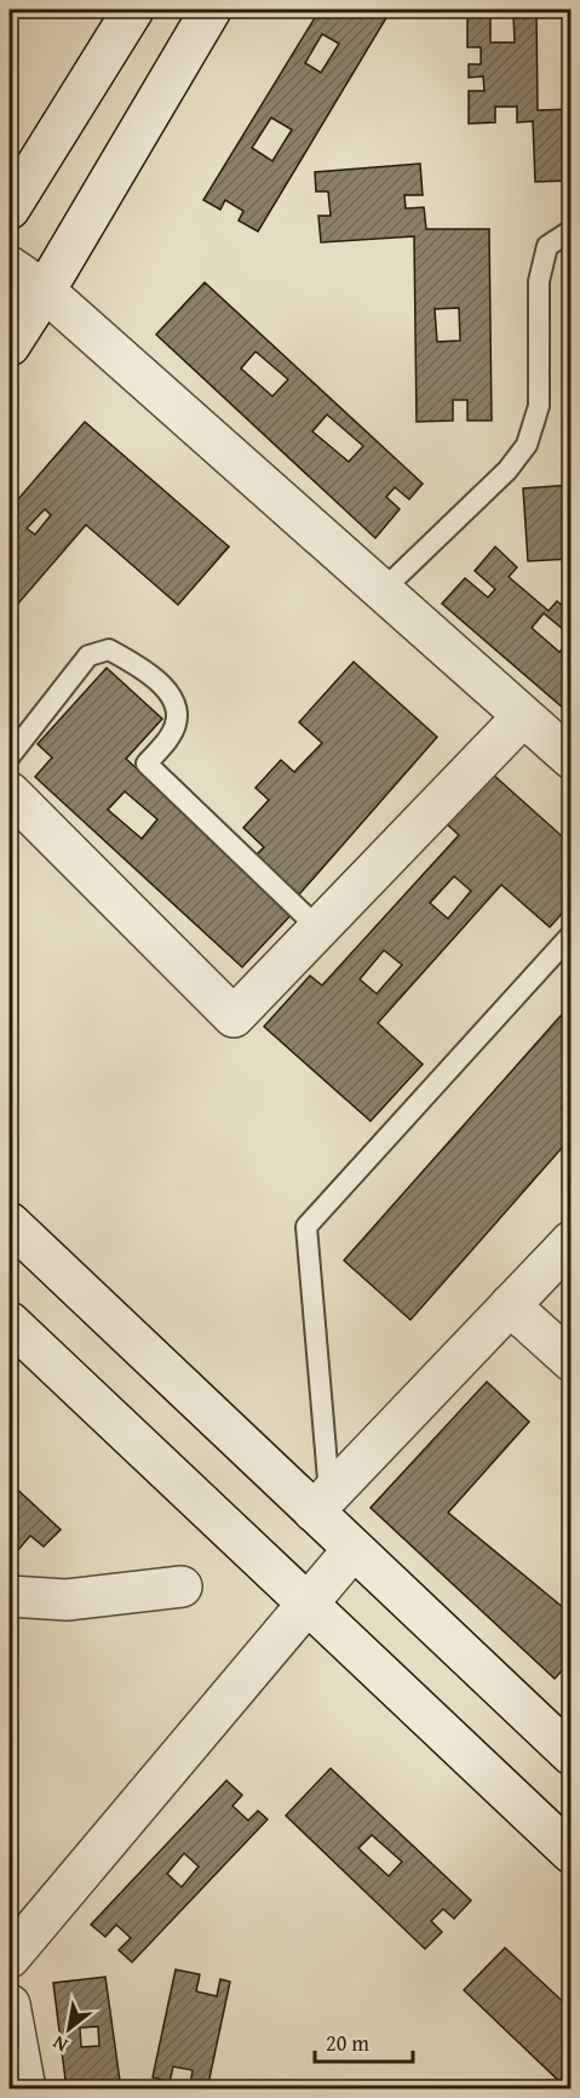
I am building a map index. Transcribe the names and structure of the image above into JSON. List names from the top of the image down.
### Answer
{
  "scale_bar": "20 m",
  "north": "bottom left"
}
